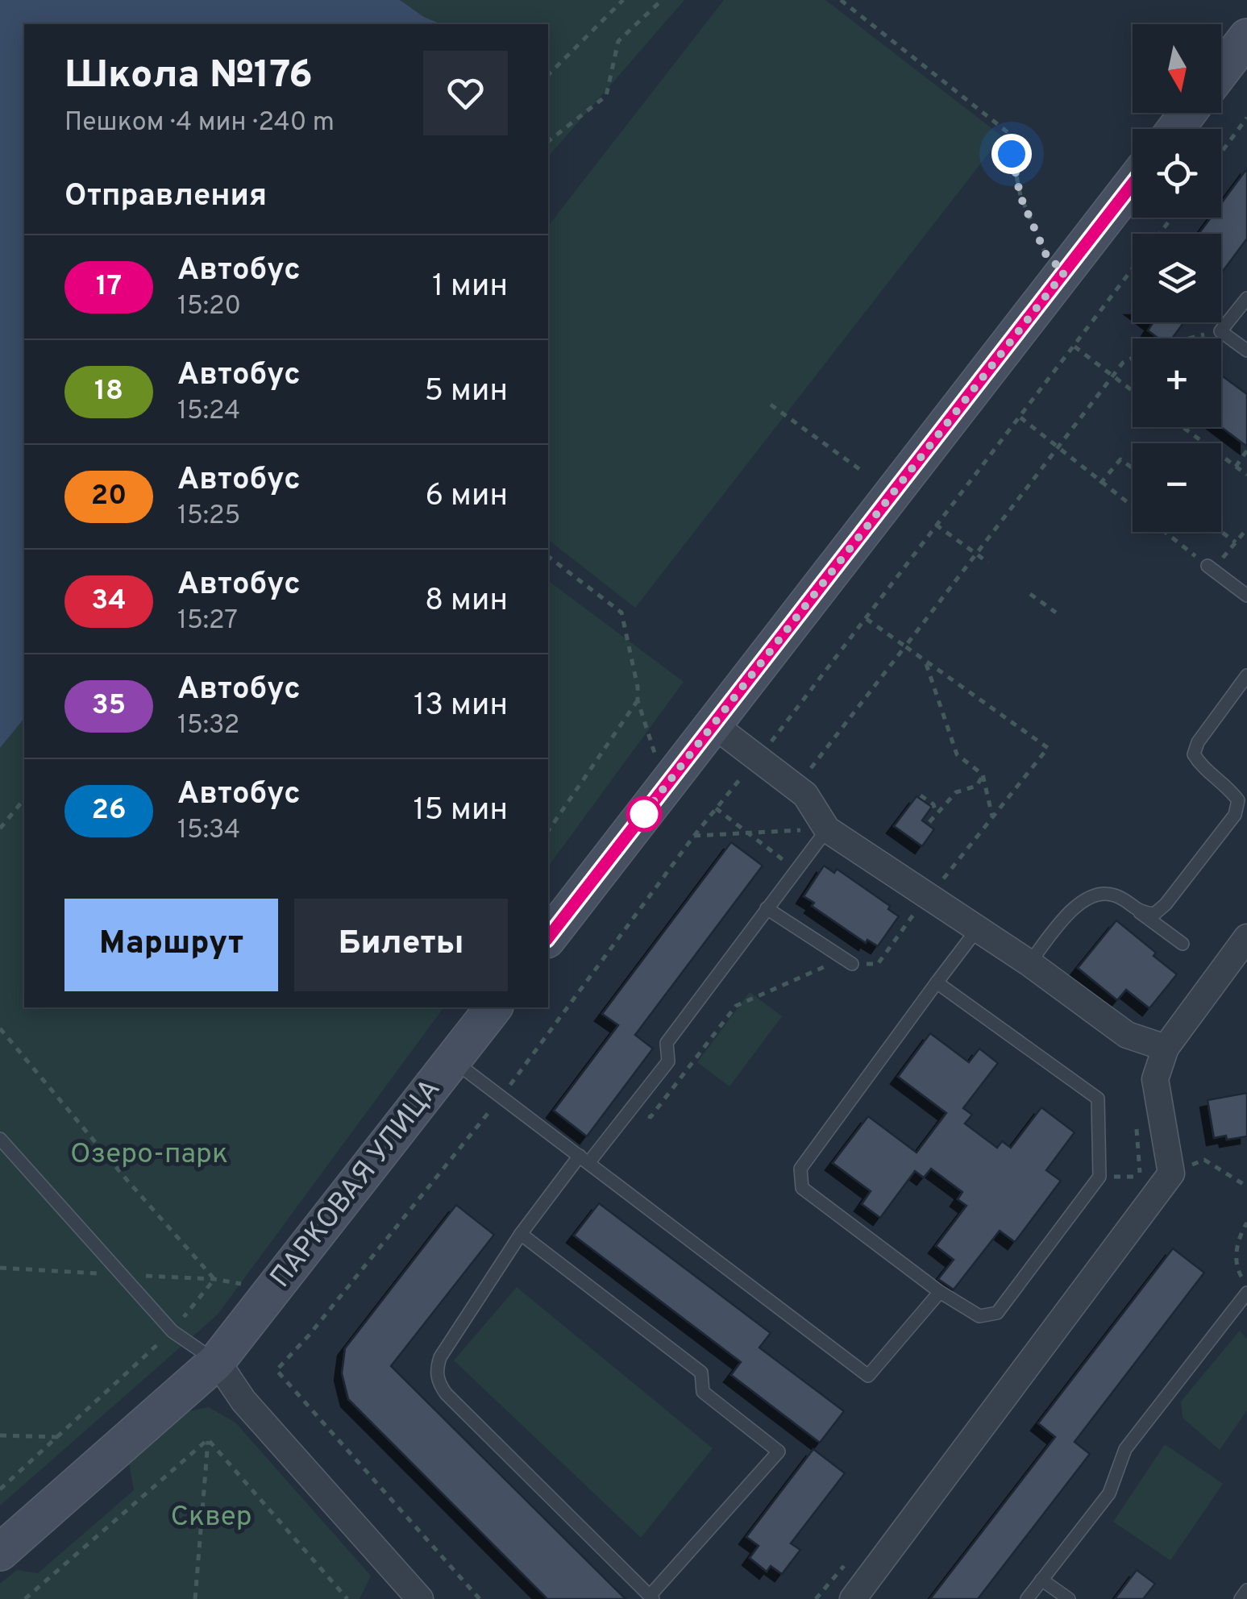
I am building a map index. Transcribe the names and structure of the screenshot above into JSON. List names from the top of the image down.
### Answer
{
  "streets": {
    "street": ["ПАРКОВАЯ УЛИЦА"]
  },
  "parks": ["Озеро-парк", "Сквер"],
  "lines": ["bus line 17"],
  "north": "bottom",
  "page": {
    "map_buttons": ["+", "−"],
    "heading": [
      ["Школа №176", "Пешком · 4 мин · 240 m"],
      "Отправления"
    ],
    "list": [
      {
        "mark": "17",
        "name": "Автобус",
        "note": "15:20",
        "value": "1 мин"
      },
      {
        "mark": "18",
        "name": "Автобус",
        "note": "15:24",
        "value": "5 мин"
      },
      {
        "mark": "20",
        "name": "Автобус",
        "note": "15:25",
        "value": "6 мин"
      },
      {
        "mark": "34",
        "name": "Автобус",
        "note": "15:27",
        "value": "8 мин"
      },
      {
        "mark": "35",
        "name": "Автобус",
        "note": "15:32",
        "value": "13 мин"
      },
      {
        "mark": "26",
        "name": "Автобус",
        "note": "15:34",
        "value": "15 мин"
      }
    ],
    "buttons": ["Маршрут", "Билеты"]
  }
}
